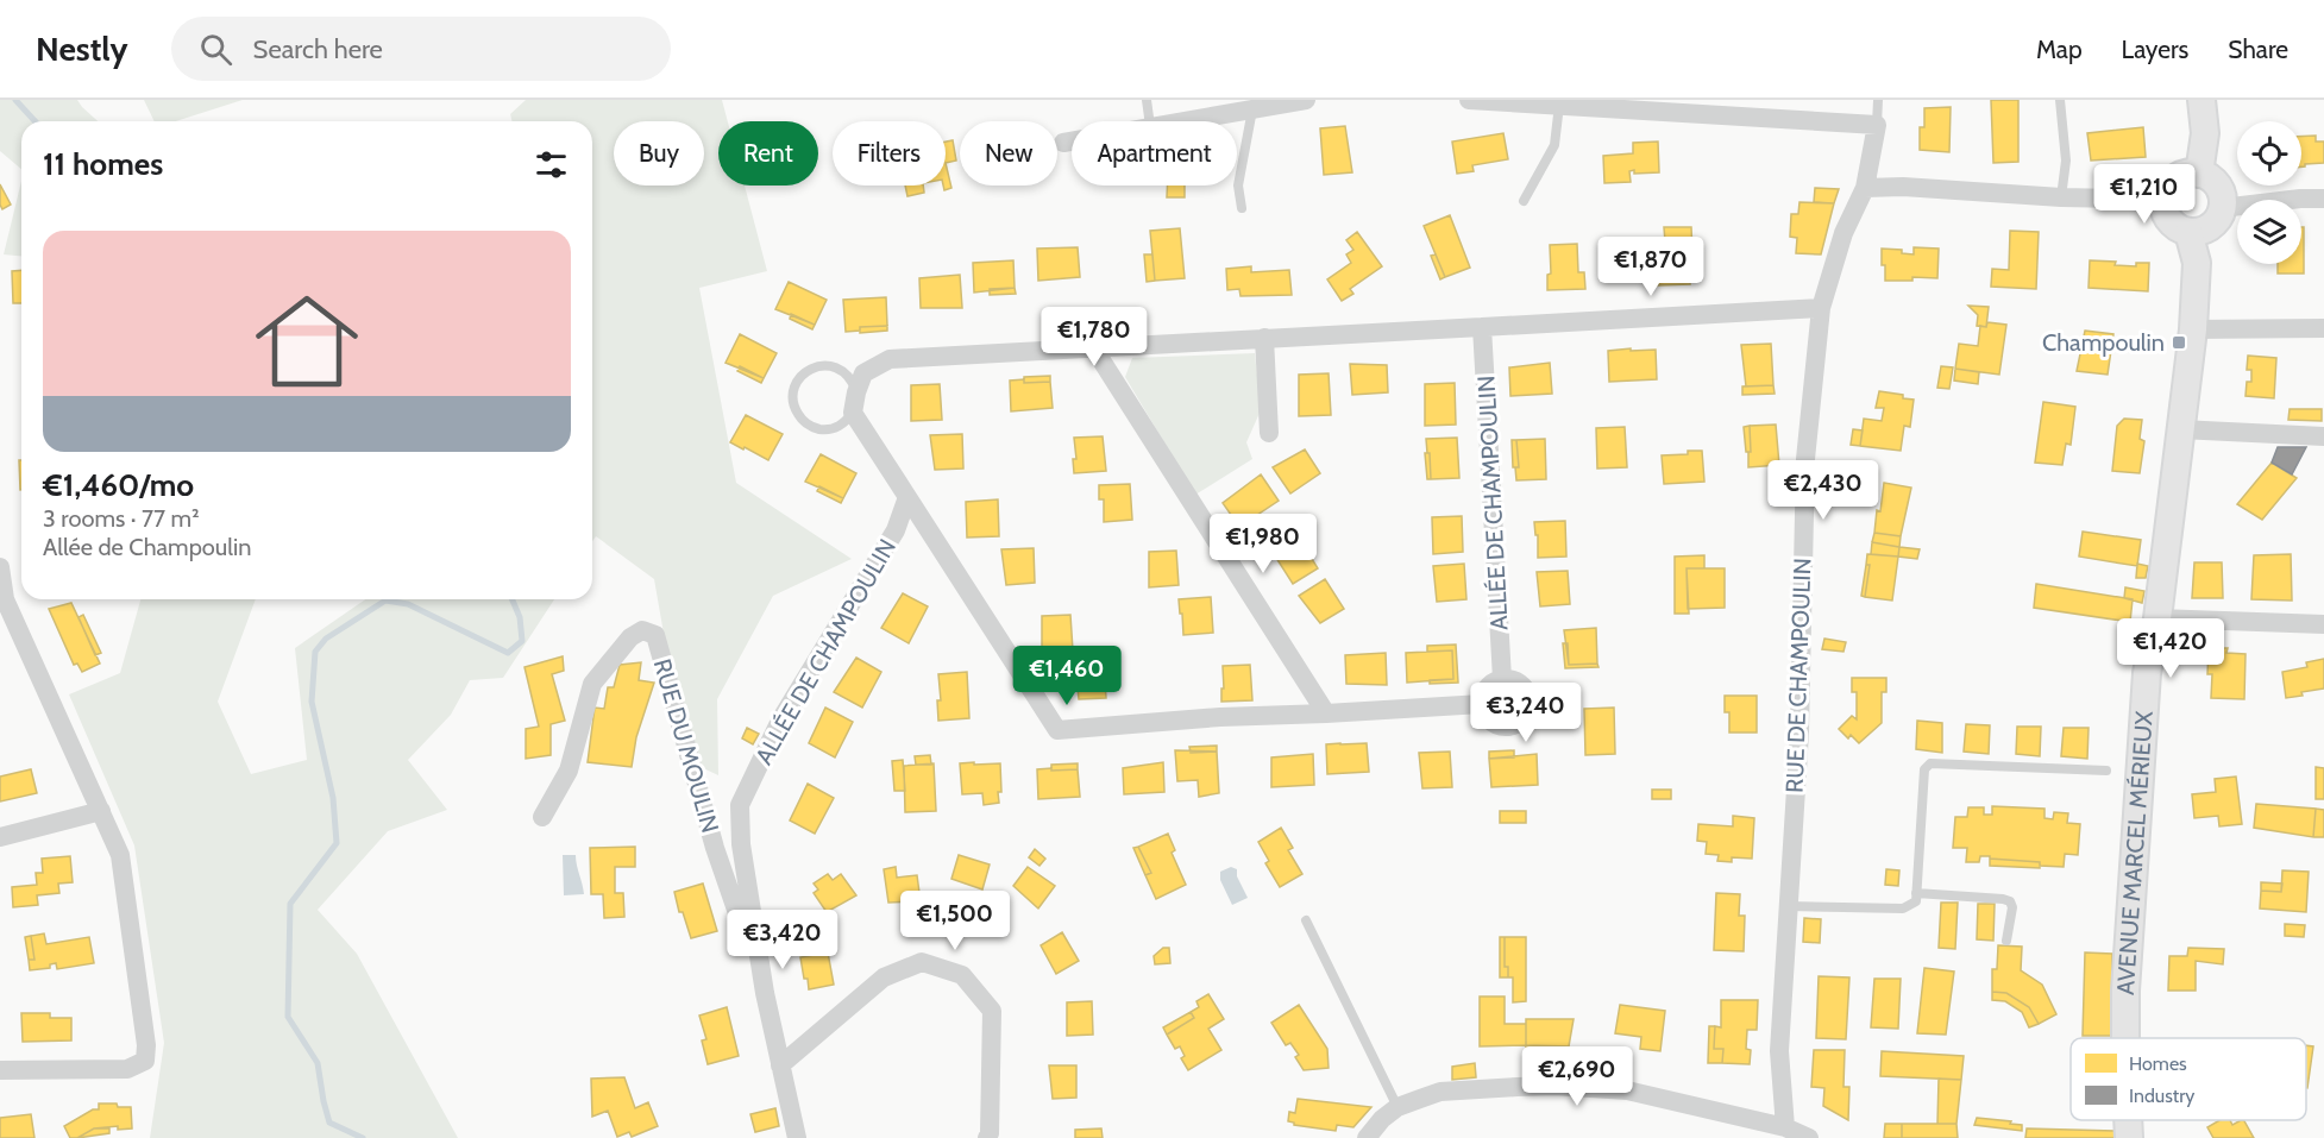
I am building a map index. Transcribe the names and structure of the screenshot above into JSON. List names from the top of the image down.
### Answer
{
  "streets": {
    "main road": ["AVENUE MARCEL MÉRIEUX"],
    "street": ["ALLÉE DE CHAMPOULIN", "RUE DE CHAMPOULIN", "RUE DU MOULIN"]
  },
  "crossings": [
    ["ALLÉE DE CHAMPOULIN", "RUE DU MOULIN"]
  ],
  "places": {
    "transit": ["Champoulin"]
  },
  "legend": ["Homes", "Industry"],
  "page": {
    "header": "Nestly",
    "search": "Search here",
    "nav": ["Map", "Layers", "Share"],
    "chip": [
      "Buy",
      "Rent",
      "Filters",
      "New",
      "Apartment"
    ],
    "heading": "11 homes",
    "price": [
      "€1,210",
      "€1,870",
      "€1,780",
      "€2,430",
      "€1,980",
      "€1,420",
      "€1,460",
      "€3,240",
      "€1,500",
      "€3,420",
      "€2,690"
    ],
    "list": [
      {
        "name": "€1,460/mo",
        "note": "3 rooms · 77 m² · Allée de Champoulin"
      }
    ]
  }
}
